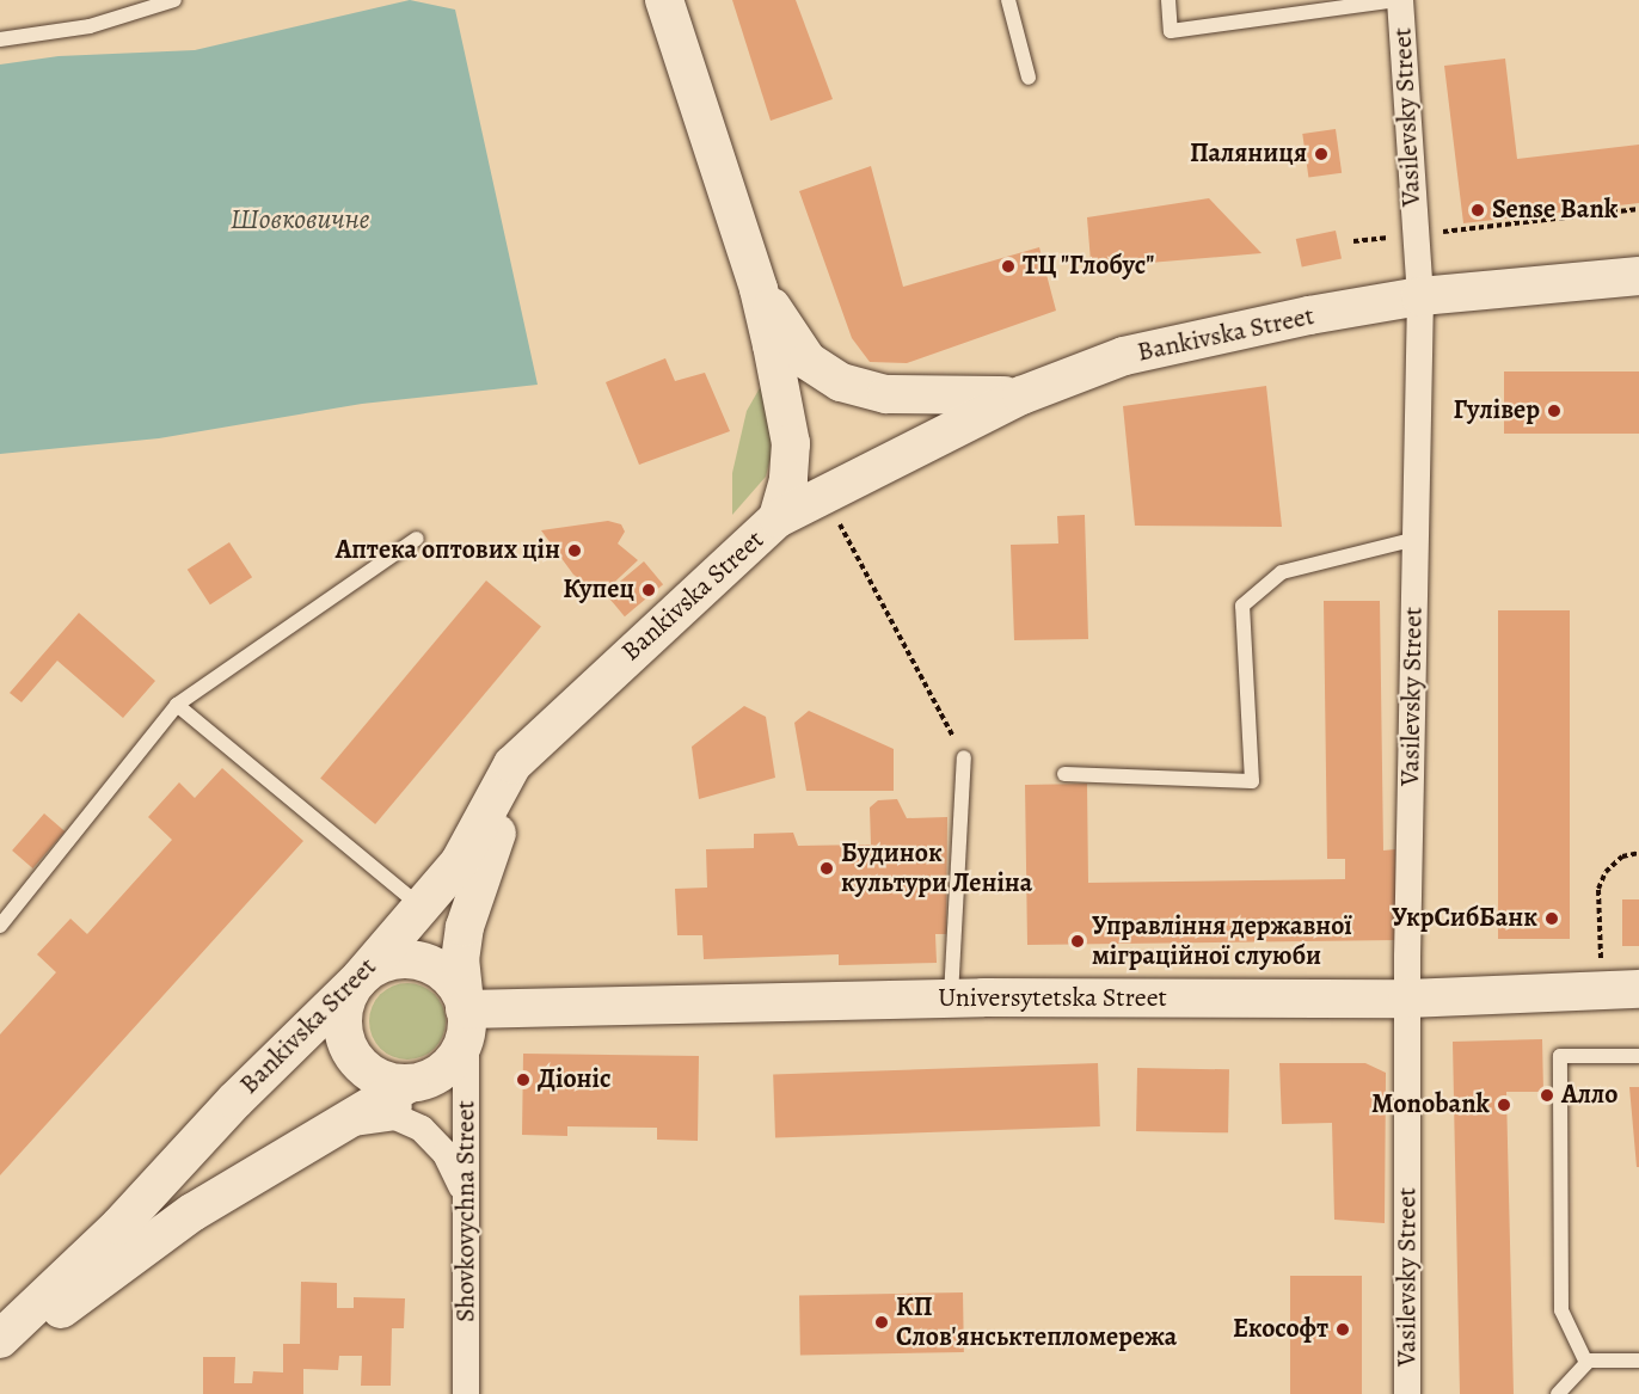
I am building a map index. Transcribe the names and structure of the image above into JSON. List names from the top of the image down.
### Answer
{
  "streets": {
    "street": [
      "Vasilevsky Street",
      "Bankivska Street",
      "Universytetska Street",
      "Shovkovychna Street"
    ]
  },
  "crossings": [
    ["Vasilevsky Street", "Bankivska Street"],
    ["Vasilevsky Street", "Universytetska Street"],
    ["Bankivska Street", "Universytetska Street"],
    ["Bankivska Street", "Shovkovychna Street"],
    ["Universytetska Street", "Shovkovychna Street"]
  ],
  "water": ["Шовковичне"],
  "places": [
    "Паляниця",
    "Sense Bank",
    "ТЦ \"Глобус\"",
    "Гулівер",
    "Аптека оптових цін",
    "Купец",
    "Будинок культури Леніна",
    "УкрСибБанк",
    "Управління державної міграційної слуюби",
    "Діоніс",
    "Алло",
    "Monobank",
    "КП Слов'янськтепломережа",
    "Екософт"
  ]
}
